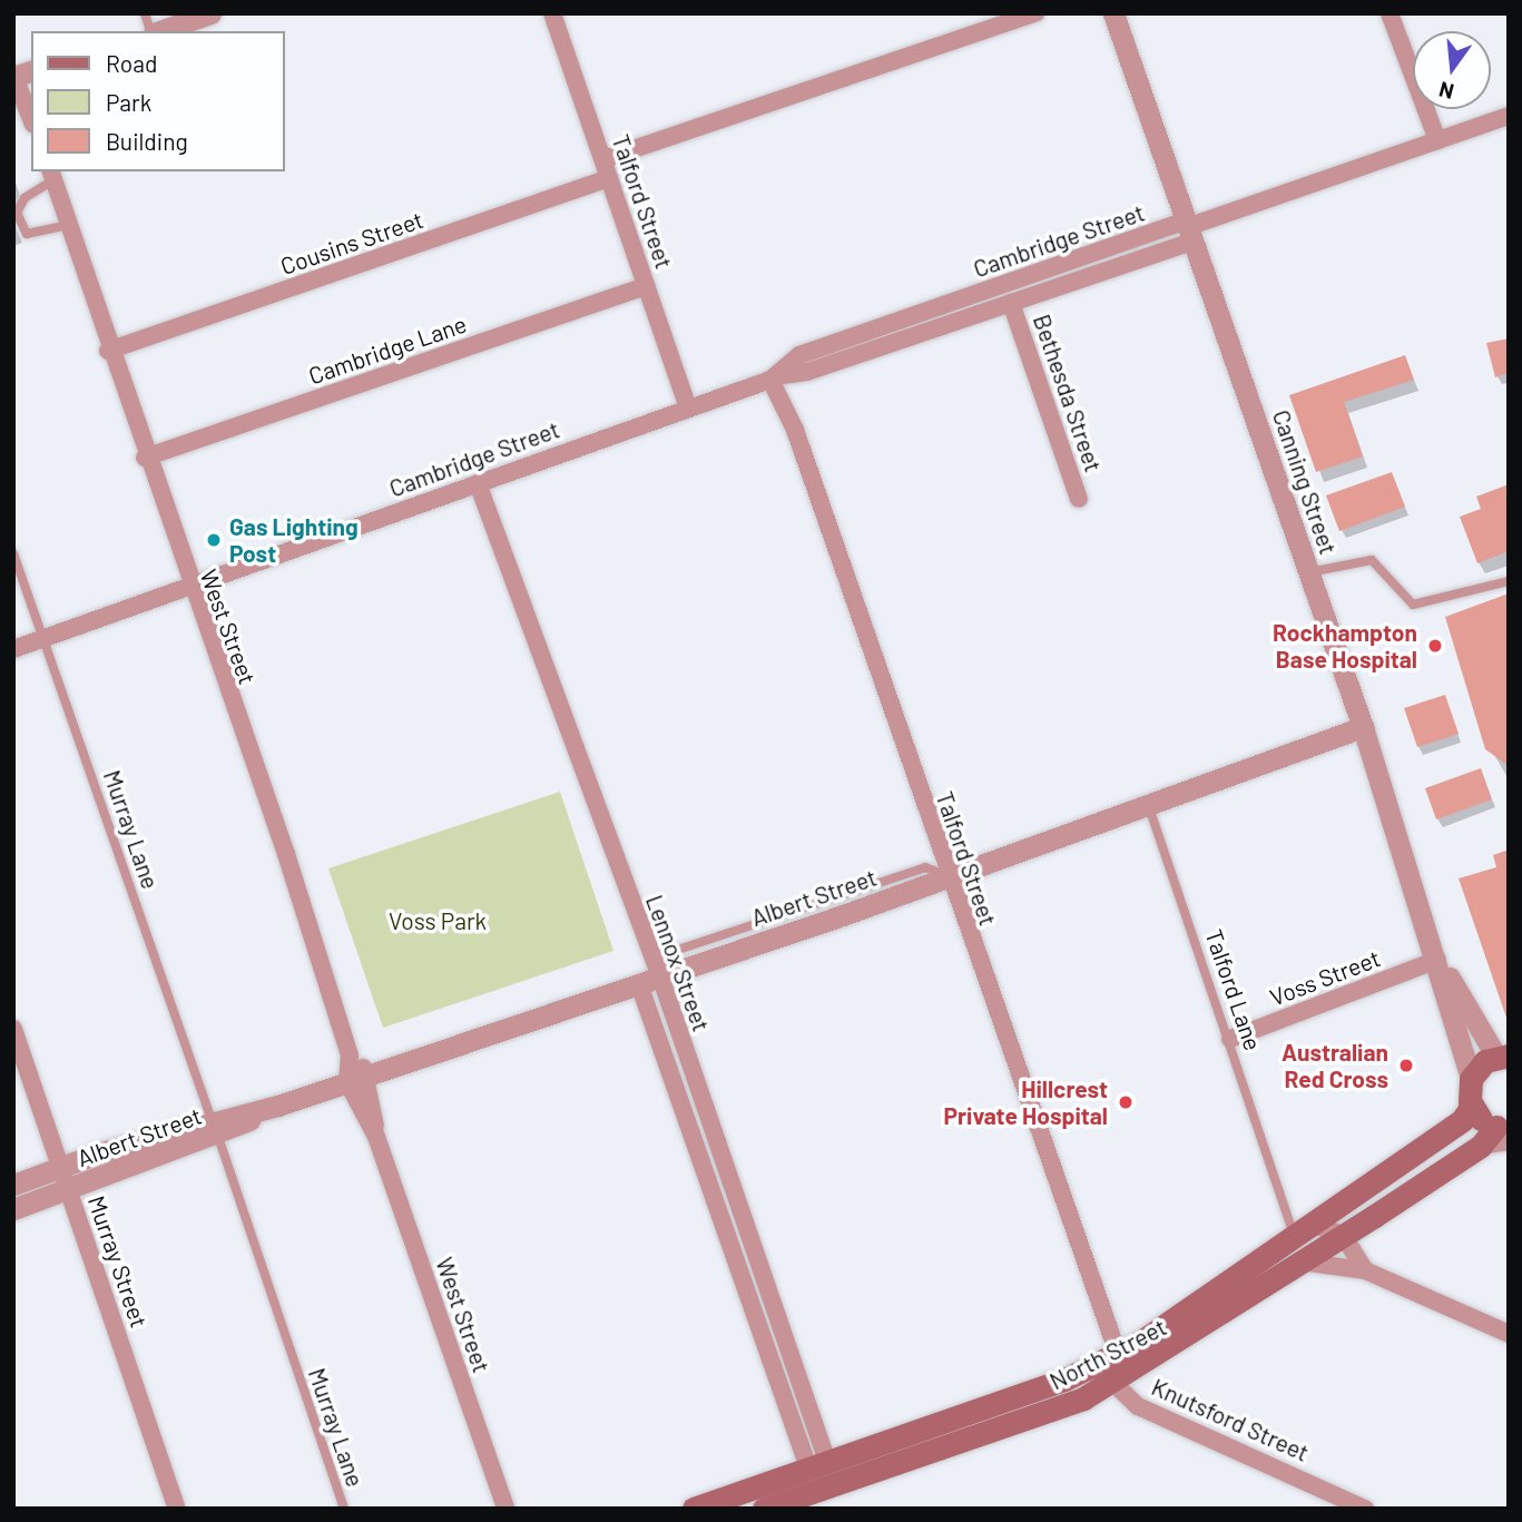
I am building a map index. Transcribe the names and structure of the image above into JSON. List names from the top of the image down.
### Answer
{
  "streets": {
    "main road": ["North Street"],
    "street": [
      "Talford Street",
      "Cambridge Street",
      "Cousins Street",
      "Cambridge Lane",
      "Bethesda Street",
      "Canning Street",
      "West Street",
      "Albert Street",
      "Lennox Street",
      "Voss Street",
      "Murray Street",
      "Knutsford Street"
    ],
    "lane": ["Murray Lane", "Talford Lane"]
  },
  "crossings": [
    ["Talford Street", "Cambridge Street"],
    ["Talford Street", "Cousins Street"],
    ["Talford Street", "Cambridge Lane"],
    ["Talford Street", "Albert Street"],
    ["Talford Street", "North Street"],
    ["Cambridge Street", "Bethesda Street"],
    ["Cambridge Street", "Canning Street"],
    ["Cambridge Street", "West Street"],
    ["Cambridge Street", "Murray Lane"],
    ["Cambridge Street", "Lennox Street"],
    ["Cousins Street", "West Street"],
    ["Cambridge Lane", "West Street"],
    ["Canning Street", "Albert Street"],
    ["Canning Street", "Voss Street"],
    ["West Street", "Albert Street"],
    ["Murray Lane", "Albert Street"],
    ["Albert Street", "Lennox Street"],
    ["Albert Street", "Talford Lane"],
    ["Albert Street", "Murray Street"],
    ["Lennox Street", "North Street"],
    ["Voss Street", "Talford Lane"],
    ["Talford Lane", "North Street"],
    ["North Street", "Knutsford Street"]
  ],
  "parks": ["Voss Park"],
  "places": [
    "Gas Lighting Post",
    "Rockhampton Base Hospital",
    "Australian Red Cross",
    "Hillcrest Private Hospital"
  ],
  "legend": ["Road", "Park", "Building"],
  "north": "bottom"
}
